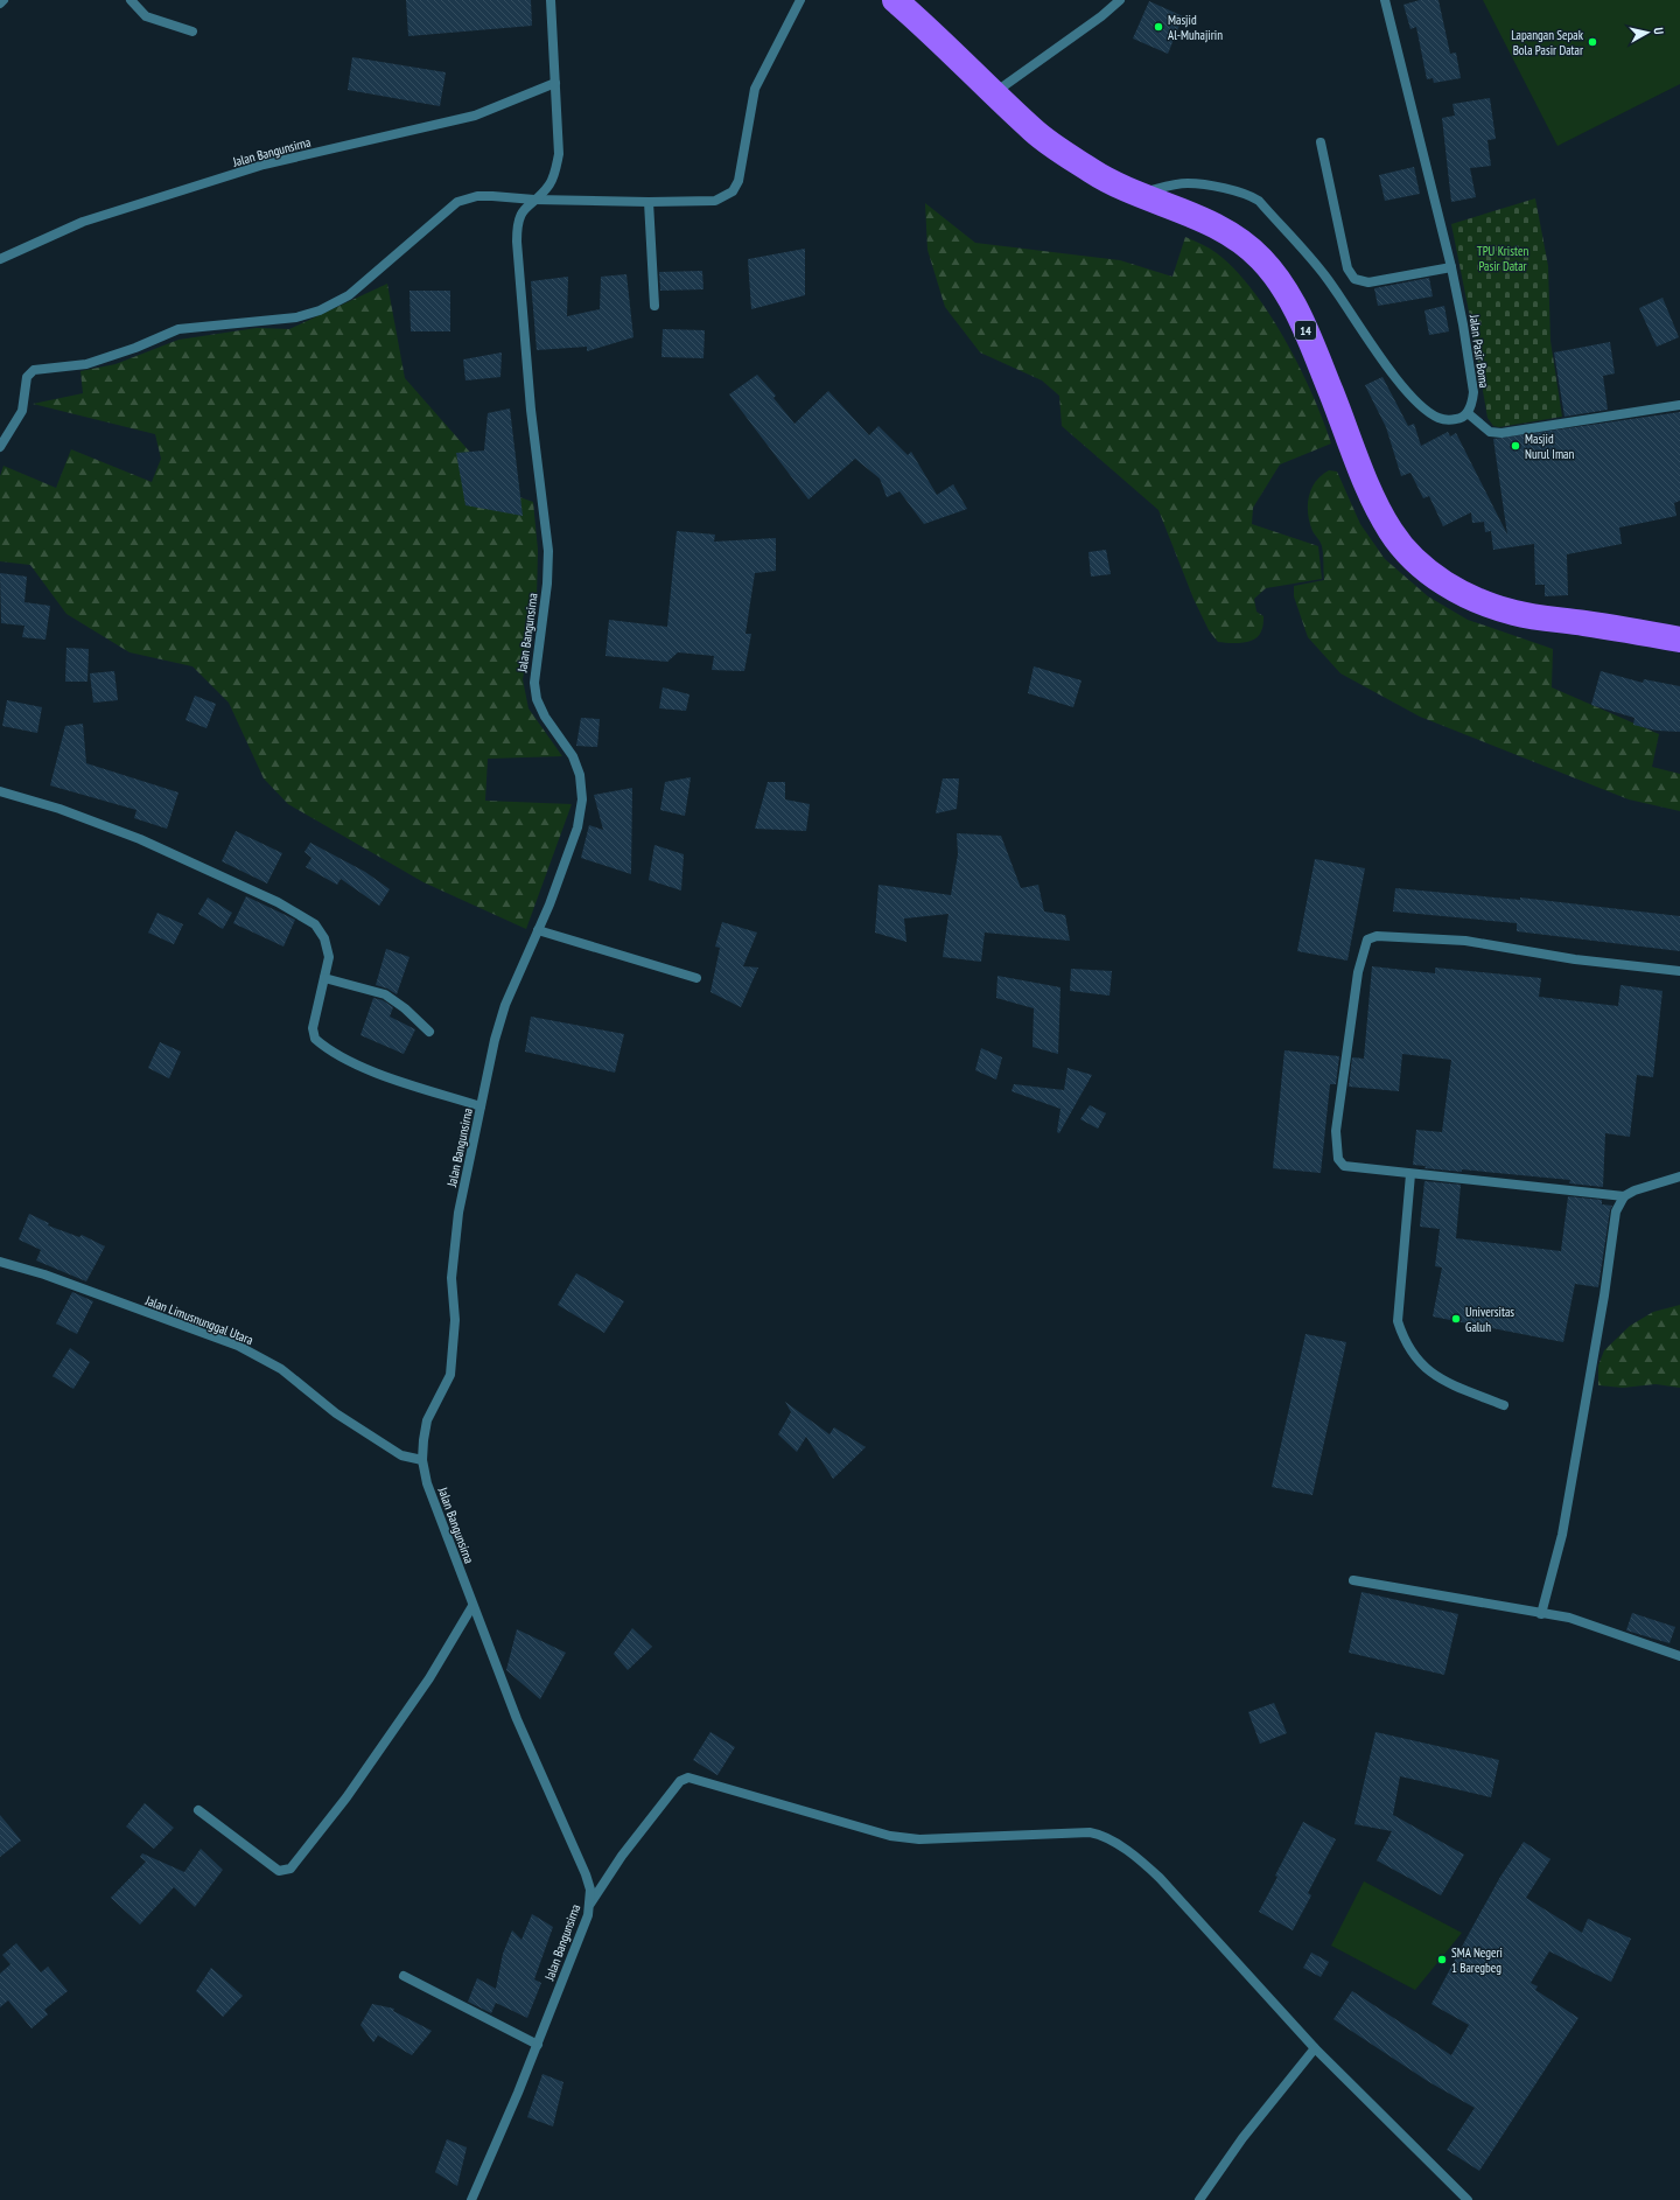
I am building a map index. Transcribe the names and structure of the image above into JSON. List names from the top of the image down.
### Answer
{
  "streets": {
    "highway": ["14"],
    "street": ["Jalan Bangunsirna", "Jalan Pasir Boma", "Jalan Limusnunggal Utara"]
  },
  "crossings": [
    ["Jalan Bangunsirna", "Jalan Limusnunggal Utara"]
  ],
  "parks": ["TPU Kristen Pasir Datar"],
  "places": [
    "Masjid Al-Muhajirin",
    "Lapangan Sepak Bola Pasir Datar",
    "Masjid Nurul Iman",
    "Universitas Galuh",
    "SMA Negeri 1 Baregbeg"
  ],
  "north": "right"
}
